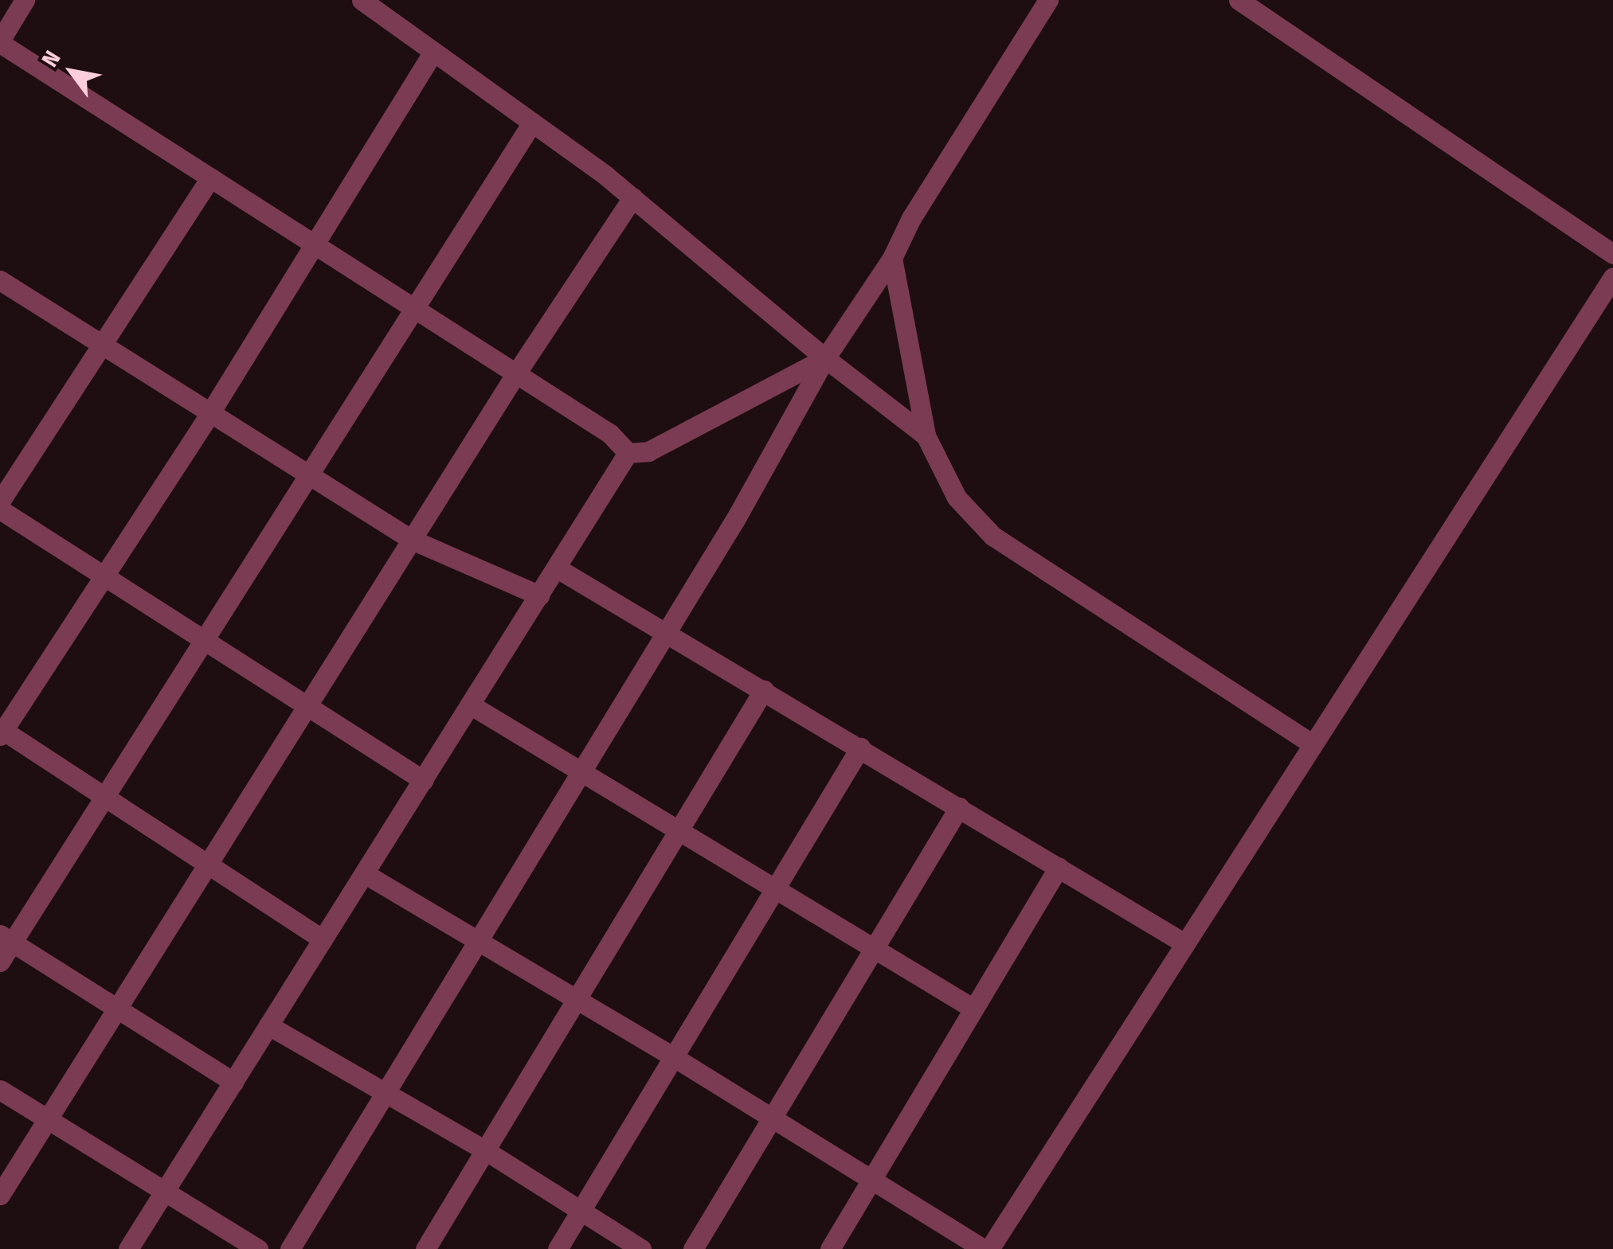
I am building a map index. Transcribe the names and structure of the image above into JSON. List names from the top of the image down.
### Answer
{
  "north": "top left"
}
